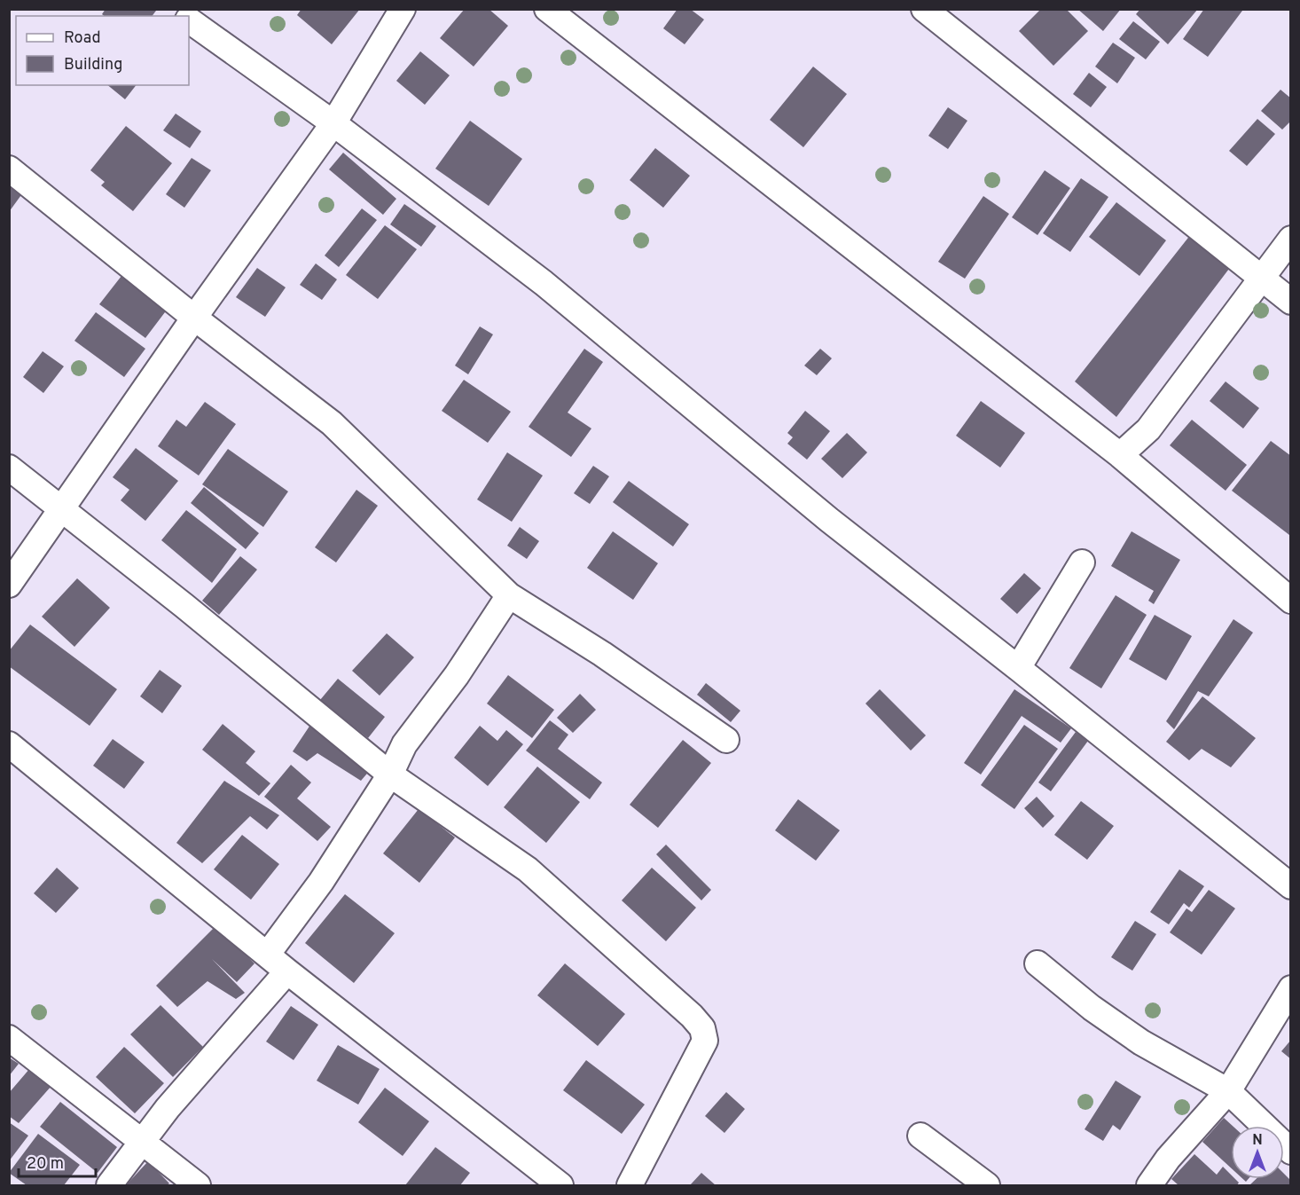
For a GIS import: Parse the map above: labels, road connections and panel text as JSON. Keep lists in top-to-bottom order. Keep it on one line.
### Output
{"legend":["Road","Building"],"scale_bar":"20 m","north":"top"}
